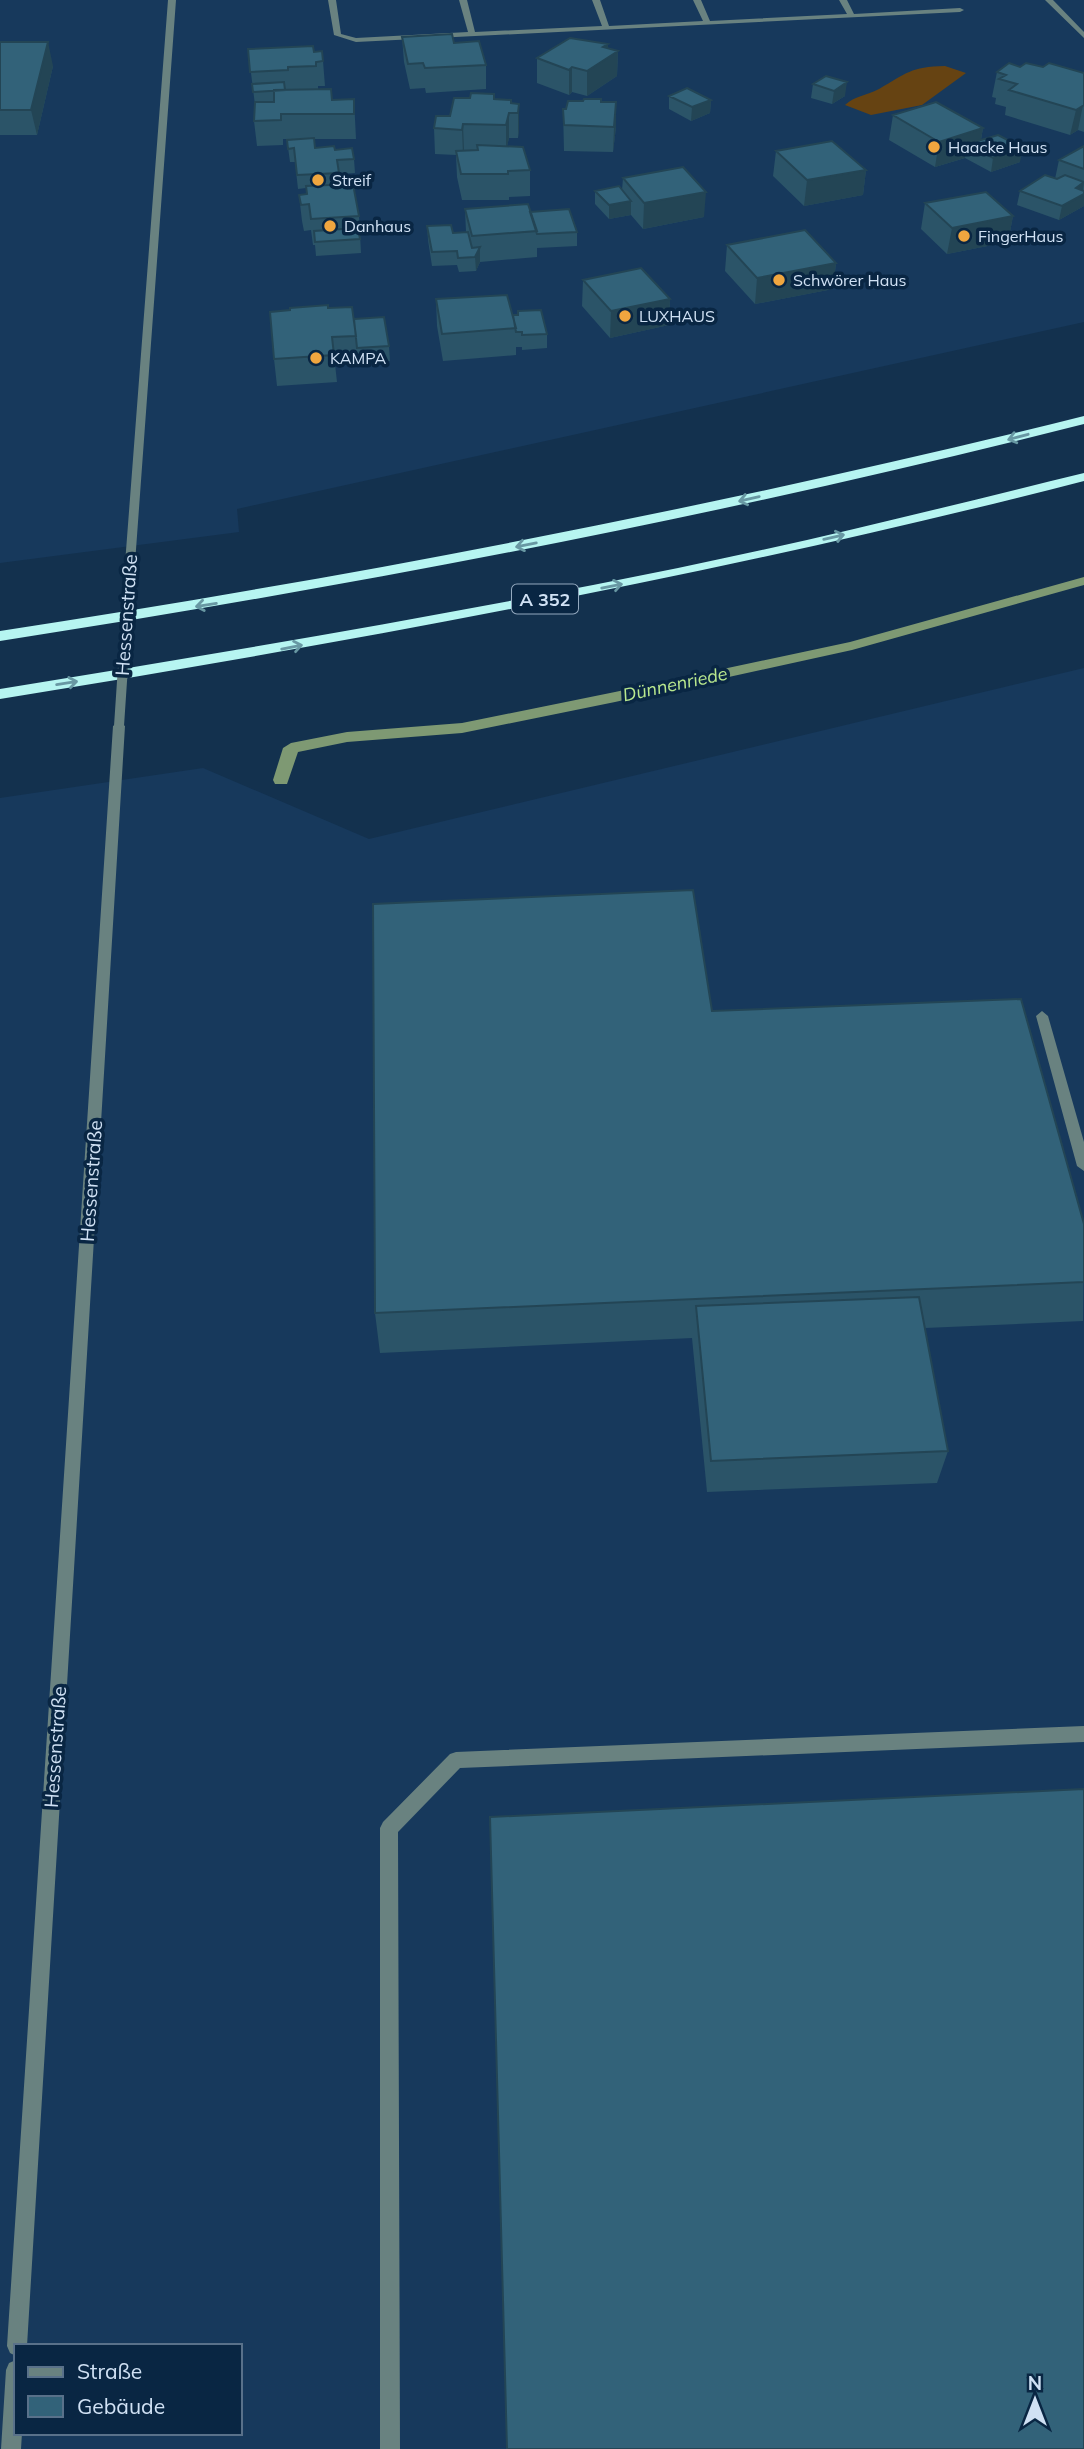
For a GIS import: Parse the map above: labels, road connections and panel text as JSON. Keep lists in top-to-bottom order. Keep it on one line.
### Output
{"streets":{"highway":["A 352"],"street":["Hessenstraße"]},"water":["Dünnenriede"],"places":["Haacke Haus","Streif","Danhaus","FingerHaus","Schwörer Haus","LUXHAUS","KAMPA"],"legend":["Straße","Gebäude"],"north":"top"}
